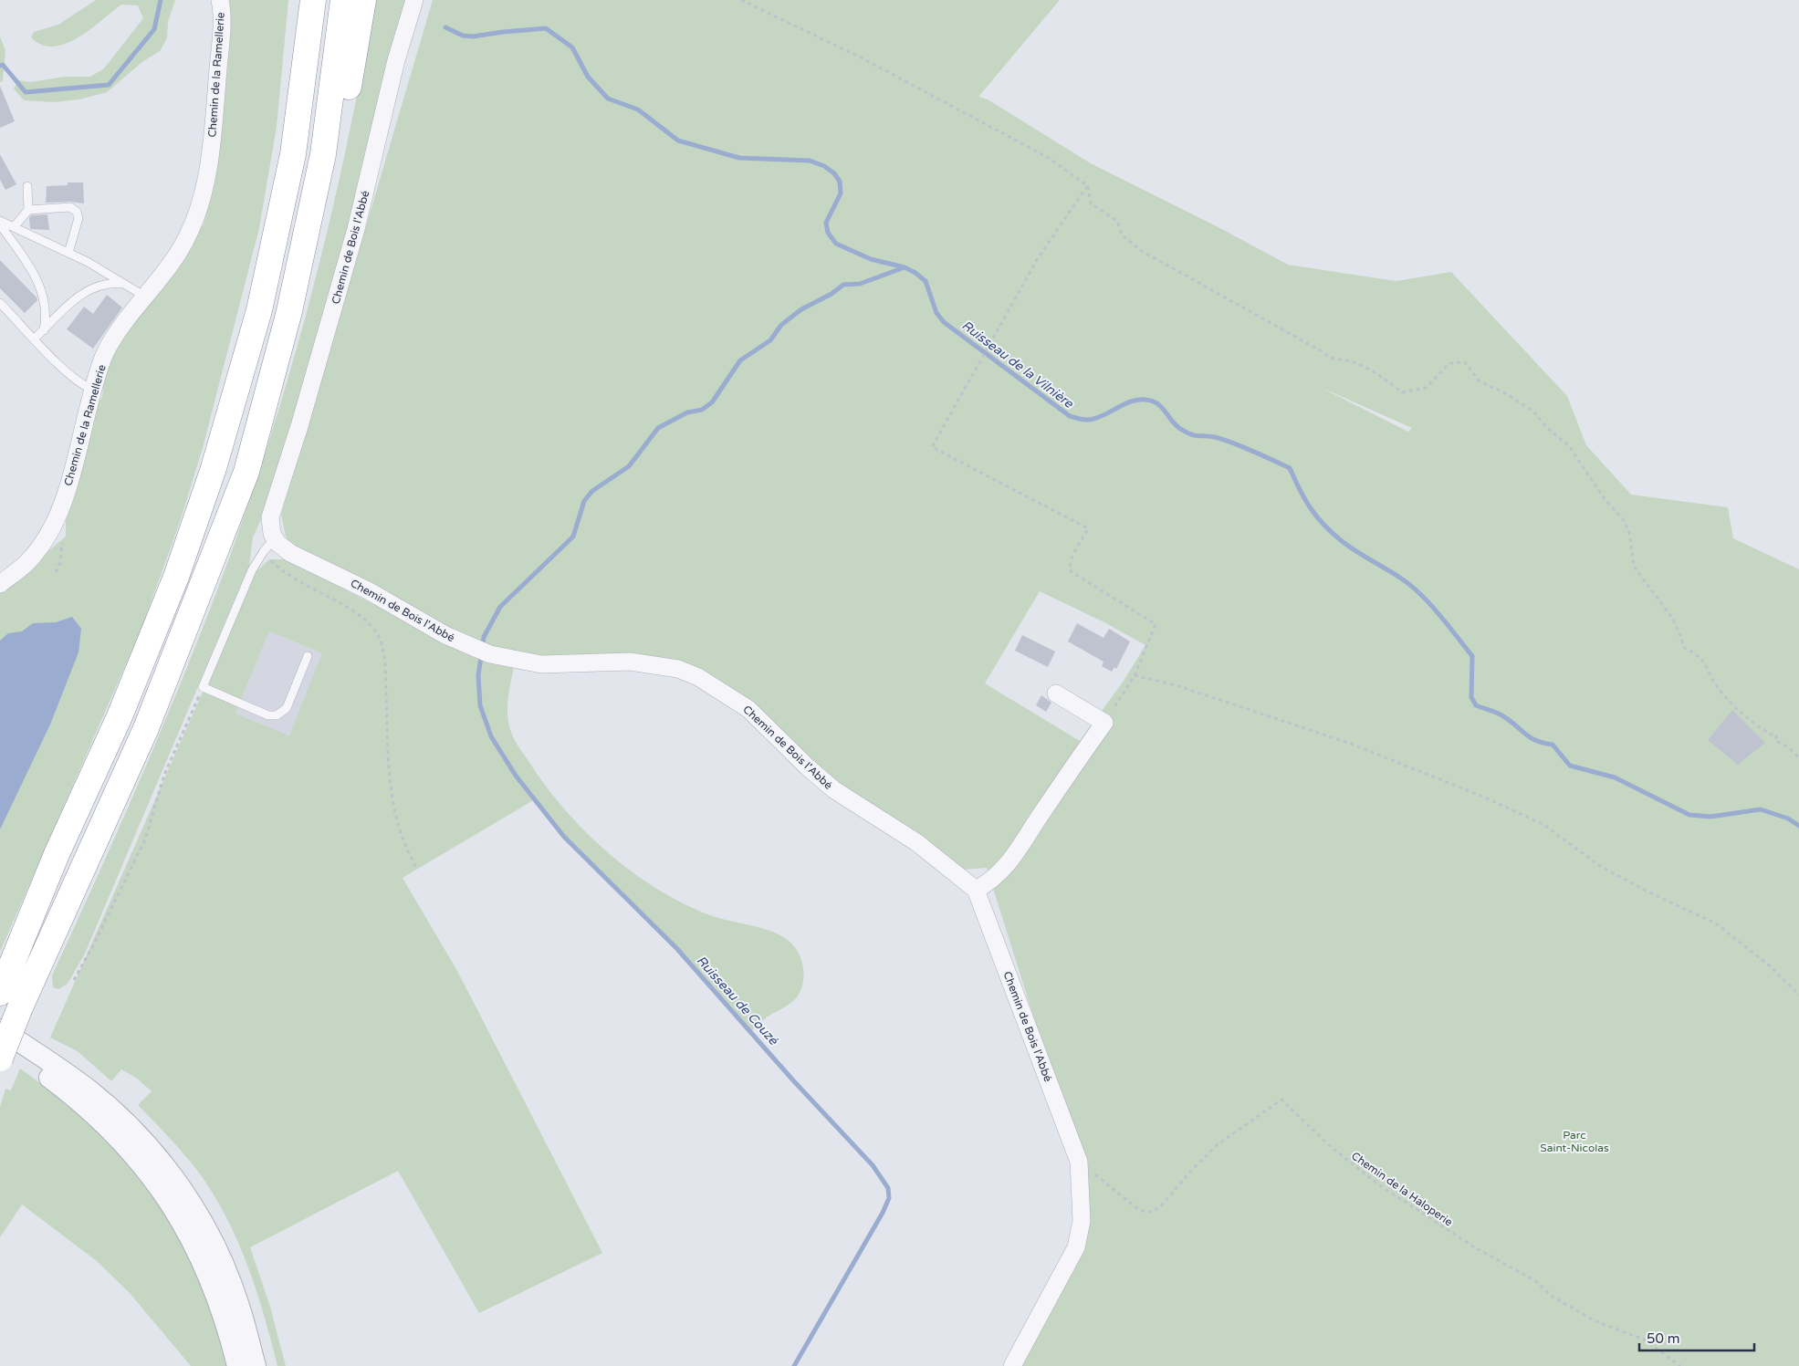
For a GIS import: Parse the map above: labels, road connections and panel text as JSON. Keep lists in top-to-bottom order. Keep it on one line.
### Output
{"streets":{"street":["Chemin de la Ramellerie","Chemin de Bois l'Abbé"],"path":["Chemin de la Haloperie"]},"crossings":[["Chemin de Bois l'Abbé","Chemin de la Haloperie"]],"water":["Ruisseau de la Vilnière","Ruisseau de Couzé"],"parks":["Parc Saint-Nicolas"],"scale_bar":"50 m"}
